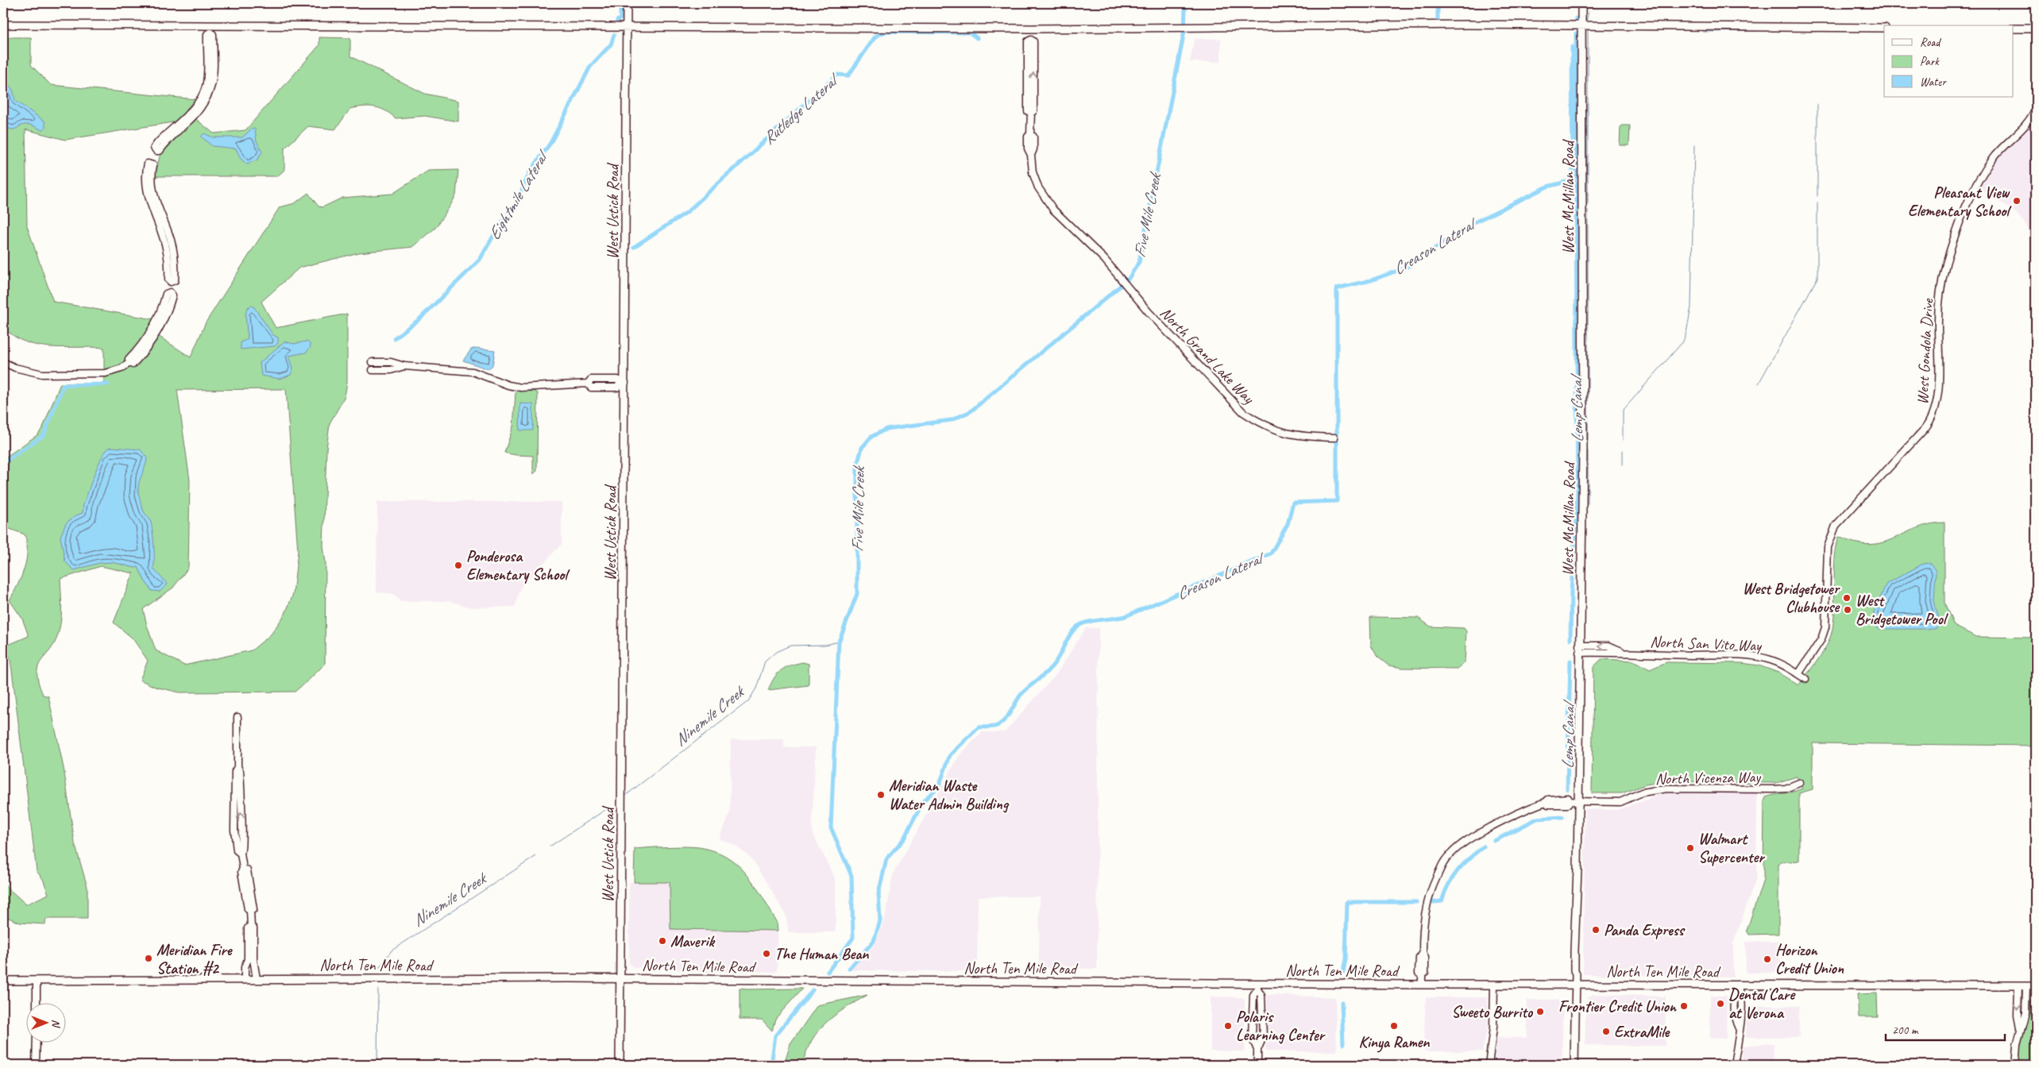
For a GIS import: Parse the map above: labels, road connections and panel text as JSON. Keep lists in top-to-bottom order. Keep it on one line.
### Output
{"streets":{"main road":["West McMillan Road","West Ustick Road","North Ten Mile Road"],"street":["West Gondola Drive","North Grand Lake Way","North San Vito Way","North Vicenza Way"]},"crossings":[["West McMillan Road","North San Vito Way"],["West McMillan Road","North Vicenza Way"],["West McMillan Road","North Ten Mile Road"],["West Ustick Road","North Ten Mile Road"],["West Gondola Drive","North San Vito Way"],["North Vicenza Way","North Ten Mile Road"]],"water":["Rutledge Lateral","Eightmile Lateral","Five Mile Creek","Creason Lateral","Lemp Canal","Ninemile Creek"],"places":["Pleasant View Elementary School","Ponderosa Elementary School","West Bridgetower Clubhouse","West Bridgetower Pool","Meridian Waste Water Admin Building","Walmart Supercenter","Panda Express","Maverik","The Human Bean","Meridian Fire Station #2","Horizon Credit Union","Dental Care at Verona","Frontier Credit Union","Sweeto Burrito","Polaris Learning Center","Kinya Ramen","ExtraMile"],"legend":["Road","Park","Water"],"scale_bar":"200 m","north":"right"}
